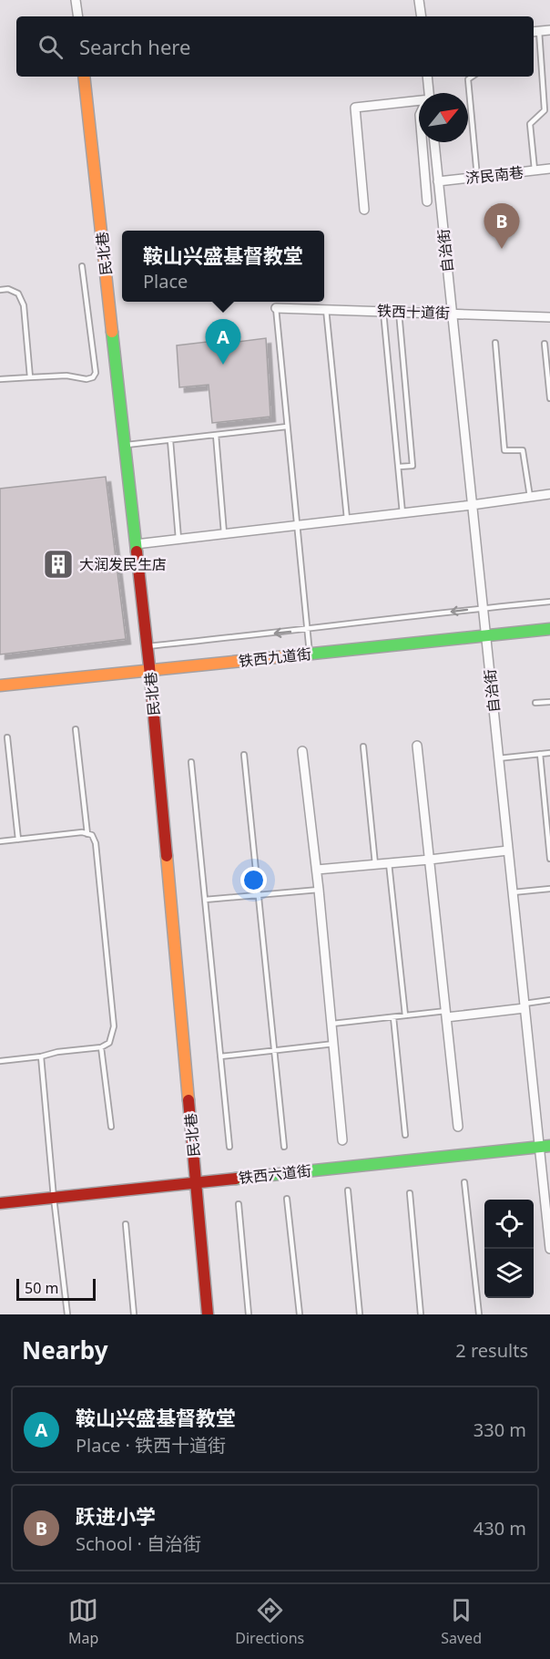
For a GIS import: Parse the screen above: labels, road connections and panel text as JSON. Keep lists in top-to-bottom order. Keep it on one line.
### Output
{"streets":{"street":["济民南巷","自治街","民北巷","铁西十道街","铁西九道街","铁西六道街"]},"crossings":[["济民南巷","自治街"],["自治街","铁西十道街"],["自治街","铁西九道街"],["自治街","铁西六道街"],["民北巷","铁西九道街"],["民北巷","铁西六道街"]],"places":{"building":["大润发民生店"]},"scale_bar":"50 m","north":"top right","page":{"search":"Search here","pins":["B","A"],"popup":["鞍山兴盛基督教堂","Place"],"scale":"50 m","heading":["Nearby","2 results"],"list":[{"mark":"A","name":"鞍山兴盛基督教堂","note":"Place · 铁西十道街","value":"330 m"},{"mark":"B","name":"跃进小学","note":"School · 自治街","value":"430 m"}],"nav":["Map","Directions","Saved"]}}
